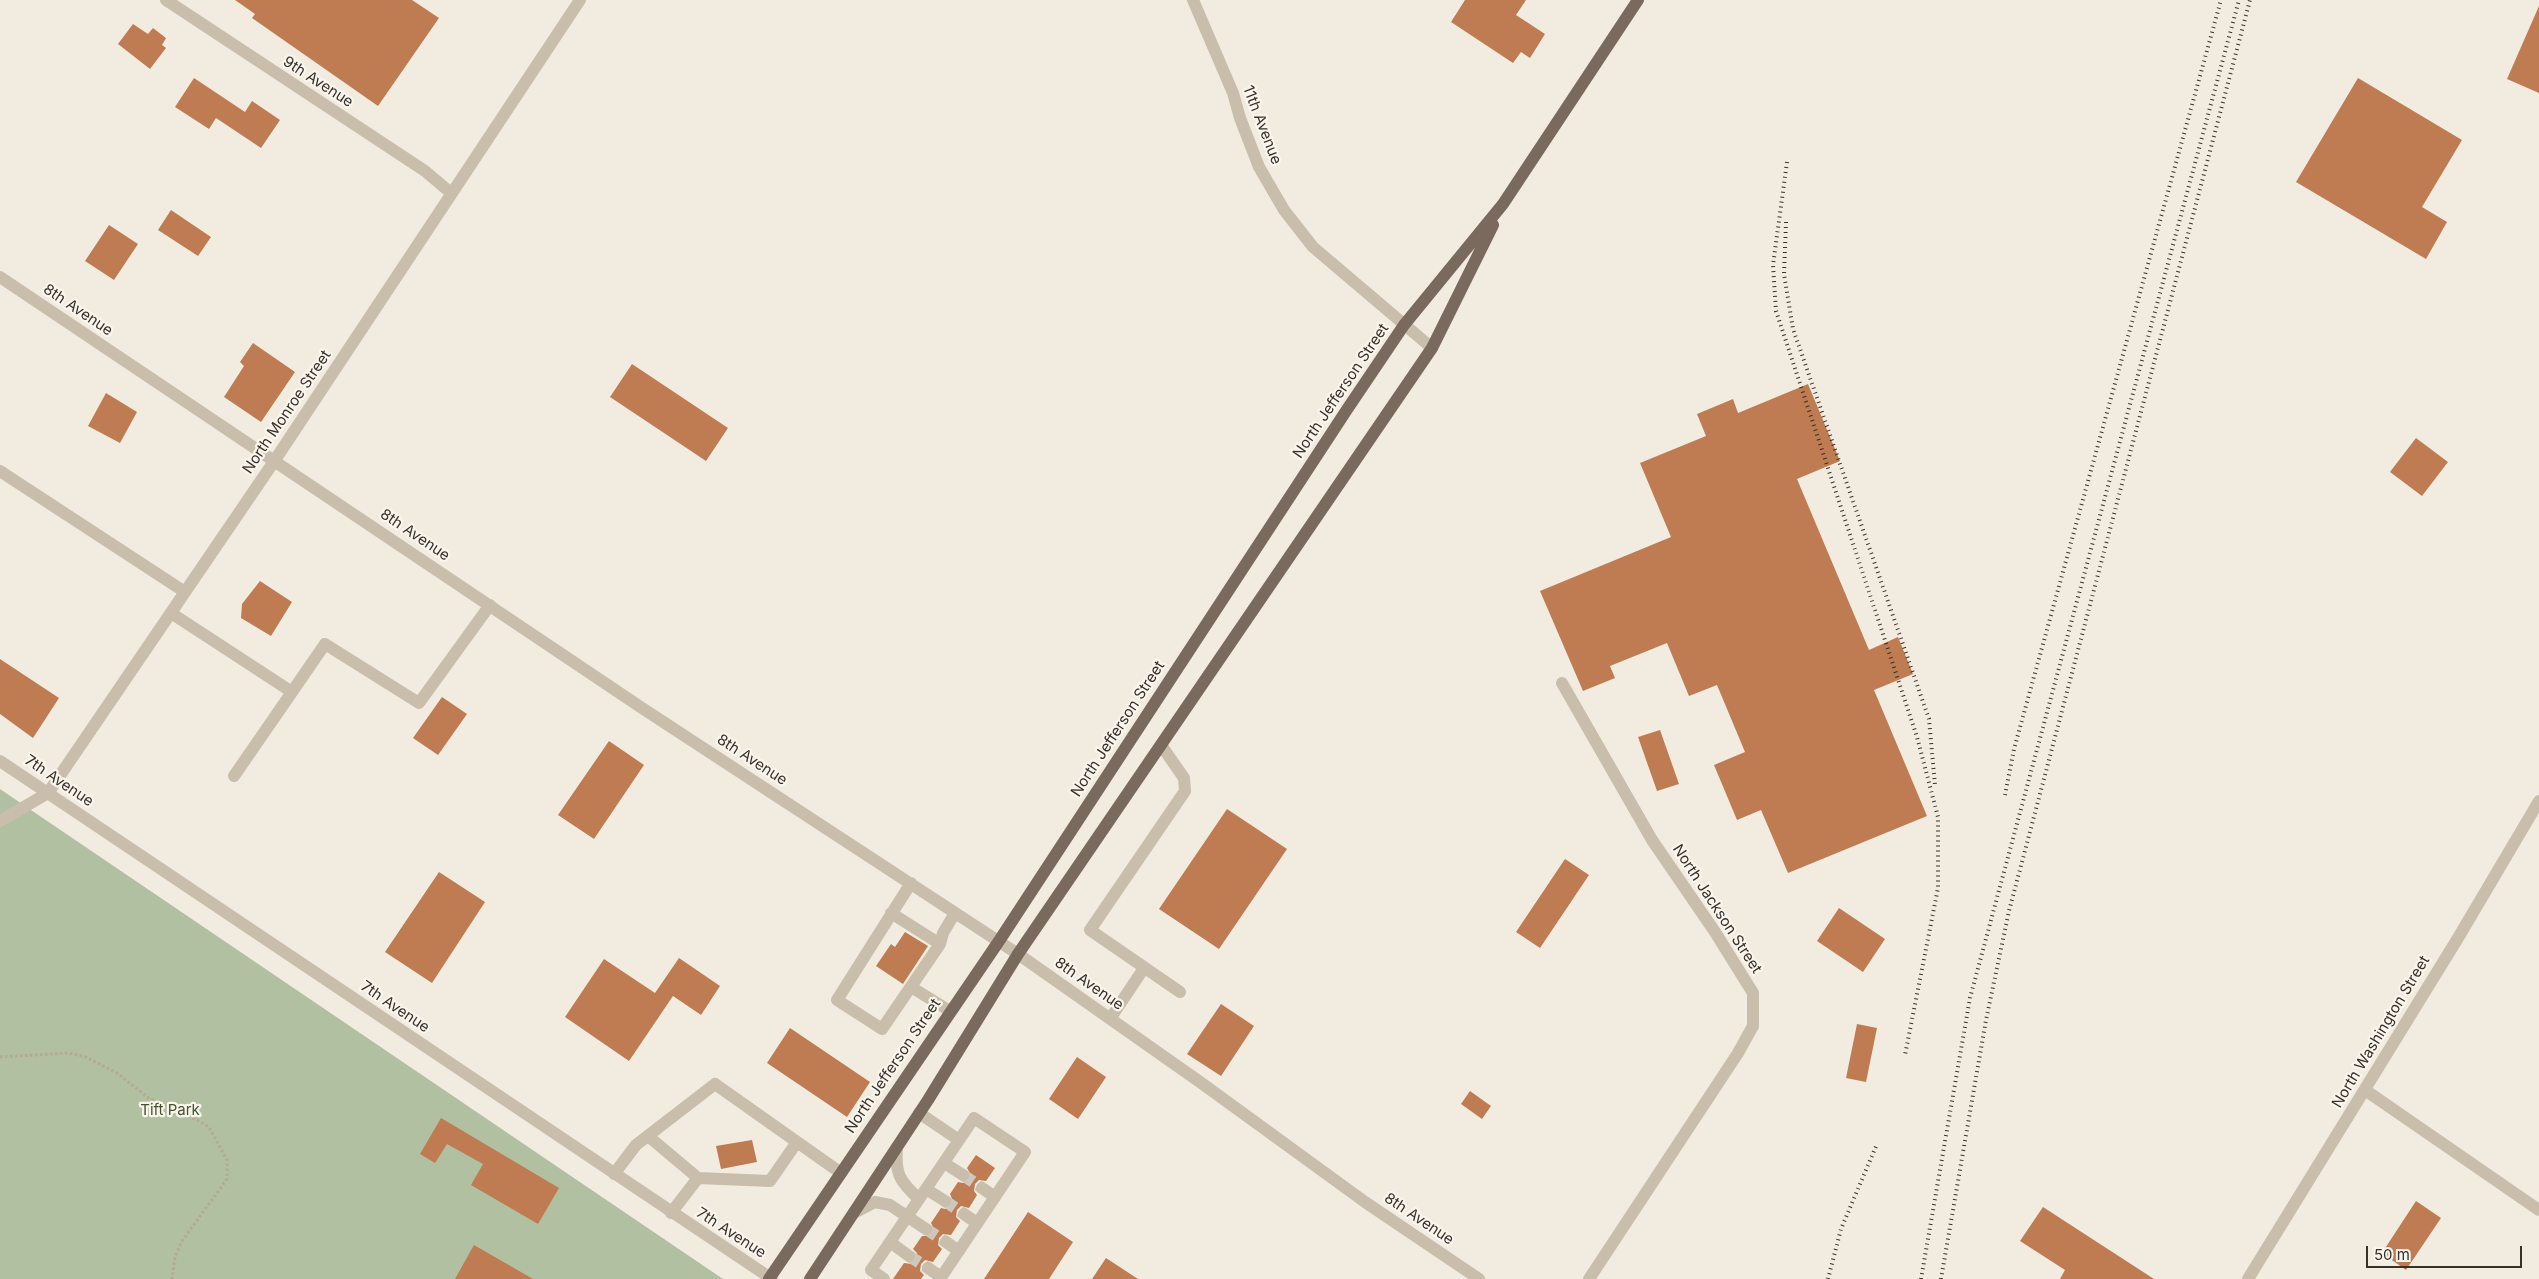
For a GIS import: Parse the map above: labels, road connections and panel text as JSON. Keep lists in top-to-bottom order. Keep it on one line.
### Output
{"streets":{"main road":["North Jefferson Street"],"street":["9th Avenue","11th Avenue","8th Avenue","North Monroe Street","7th Avenue","North Jackson Street","North Washington Street"]},"crossings":[["9th Avenue","North Monroe Street"],["11th Avenue","North Jefferson Street"],["8th Avenue","North Jefferson Street"],["8th Avenue","North Monroe Street"],["North Jefferson Street","7th Avenue"],["North Monroe Street","7th Avenue"]],"parks":["Tift Park"],"scale_bar":"50 m"}
